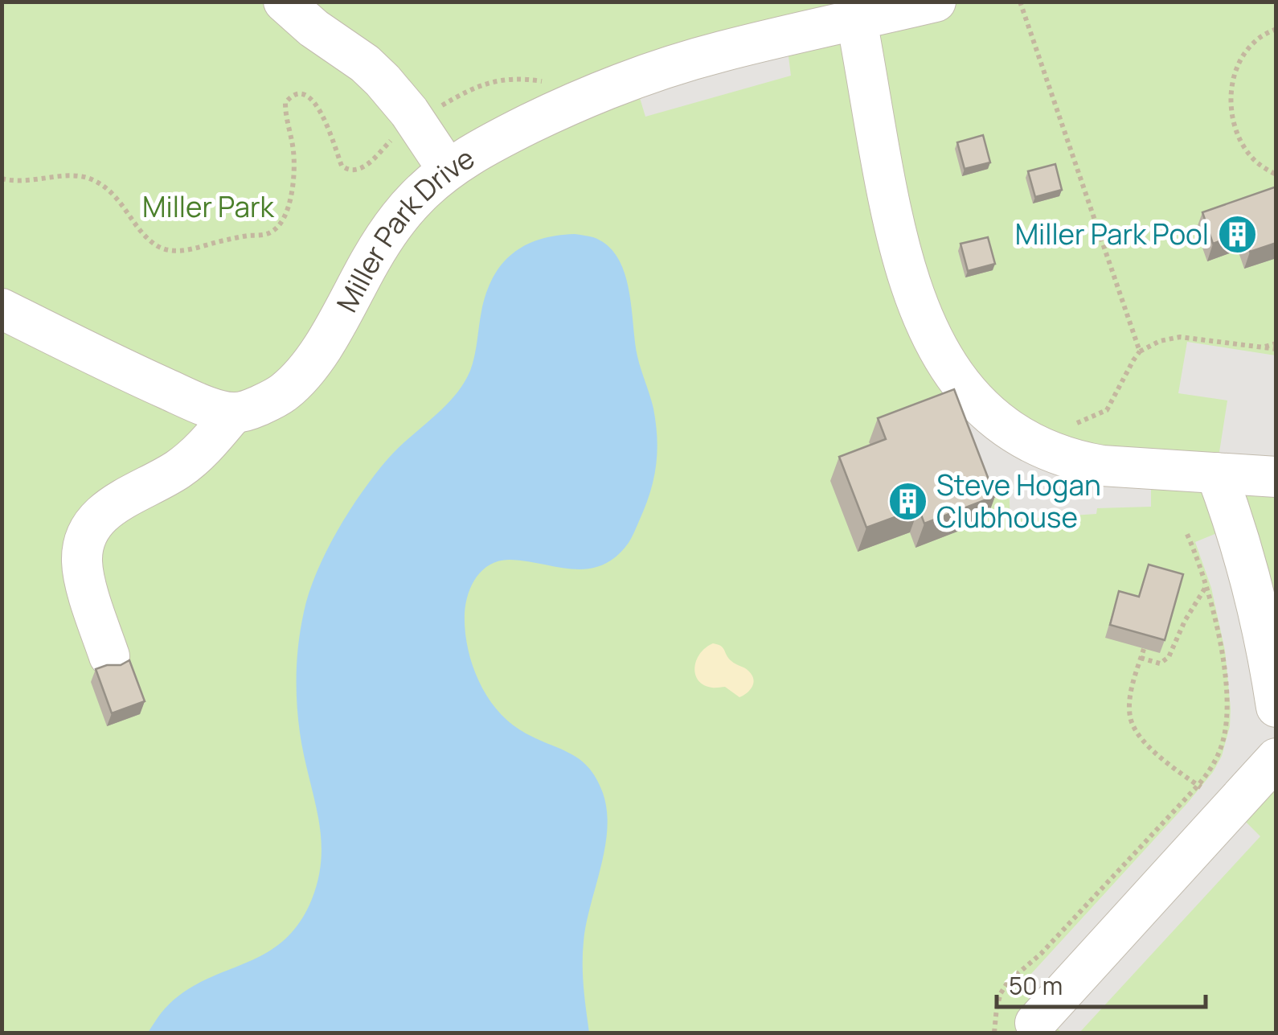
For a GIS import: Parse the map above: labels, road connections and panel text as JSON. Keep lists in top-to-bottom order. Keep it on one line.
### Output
{"streets":{"street":["Miller Park Drive"]},"parks":["Miller Park"],"places":{"building":["Miller Park Pool","Steve Hogan Clubhouse"]},"scale_bar":"50 m"}
